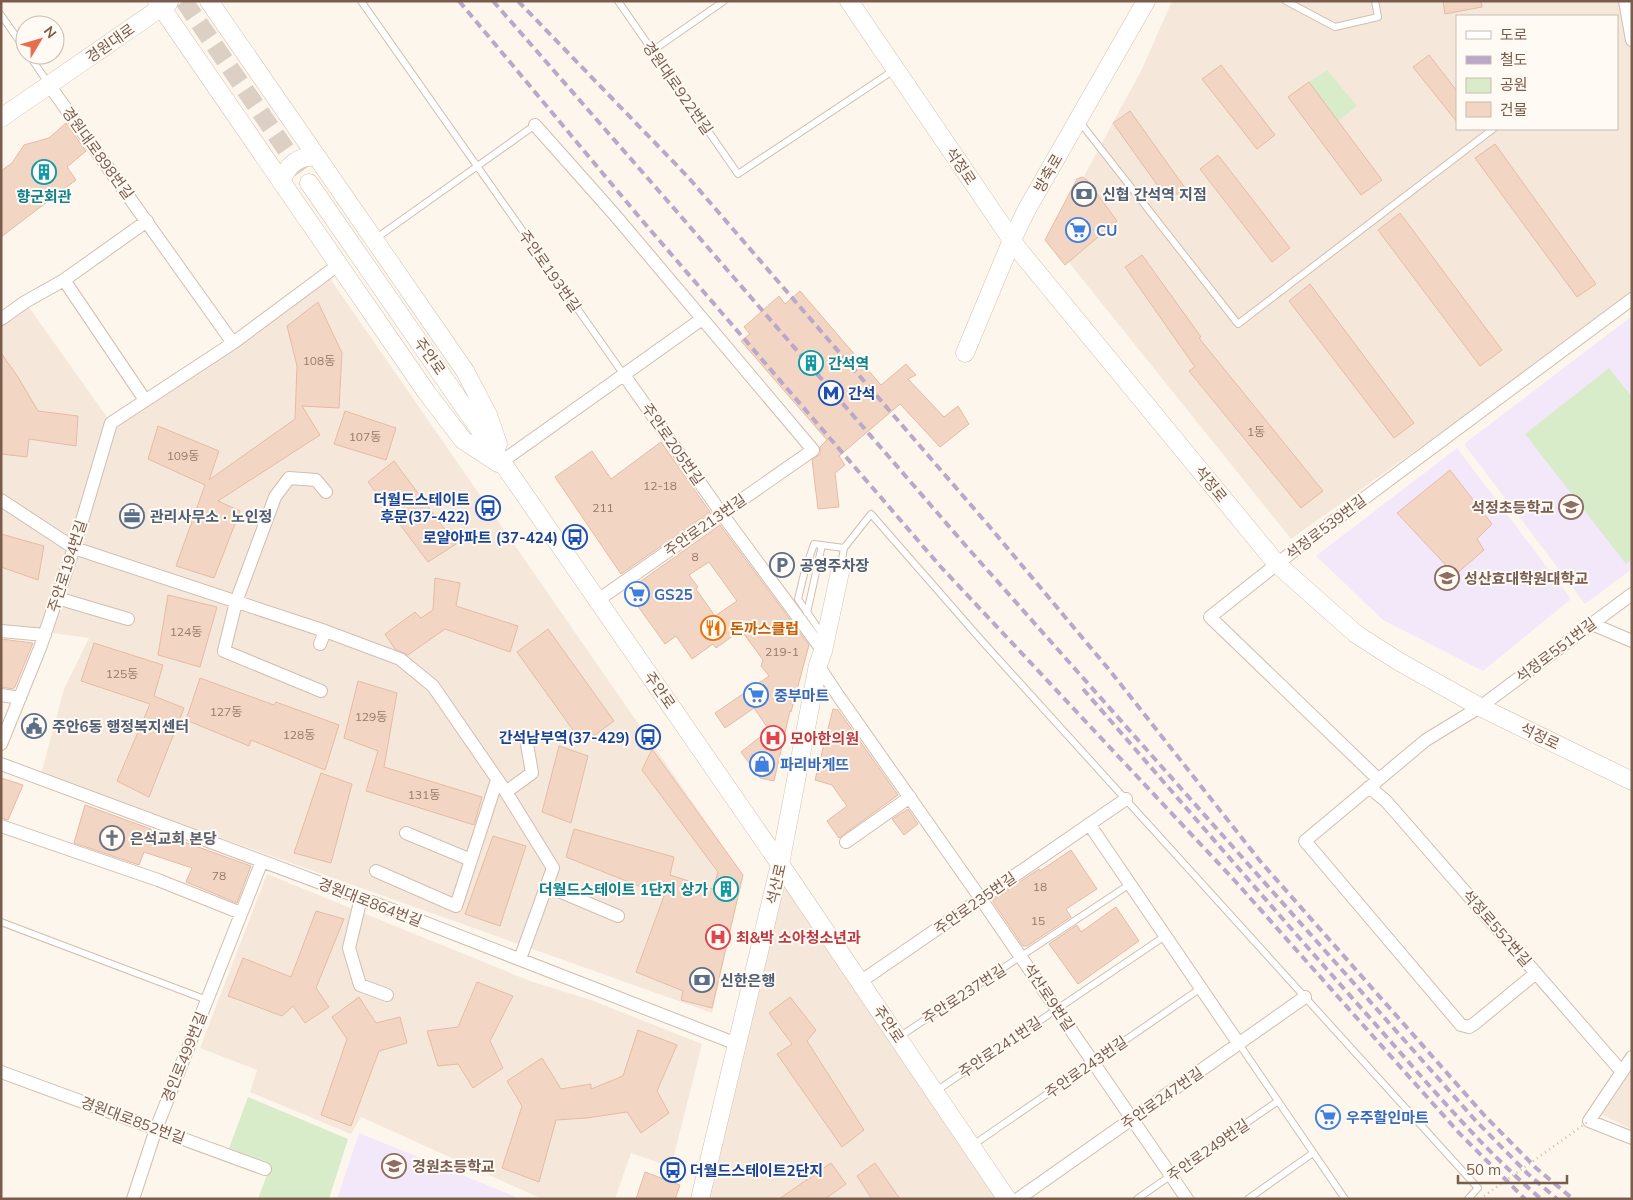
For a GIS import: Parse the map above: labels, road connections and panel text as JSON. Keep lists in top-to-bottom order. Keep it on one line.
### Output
{"streets":{"main road":["경원대로","석정로","방축로","주안로","석산로"],"street":["경원대로898번길","주안로205번길","주안로213번길","석정로539번길","주안로194번길","석정로551번길","경원대로864번길","주안로235번길","석정로552번길","석산로9번길","경인로499번길","주안로247번길","경원대로852번길"],"lane":["경원대로922번길","주안로193번길","주안로237번길","주안로241번길","주안로243번길","주안로249번길"]},"crossings":[["경원대로","경원대로898번길"],["경원대로922번길","석정로"],["경원대로898번길","주안로194번길"],["석정로","방축로"],["석정로","석정로539번길"],["석정로","석정로551번길"],["주안로193번길","주안로205번길"],["주안로","주안로213번길"],["주안로","석산로"],["주안로","주안로235번길"],["주안로","주안로237번길"],["주안로","주안로241번길"],["주안로","주안로243번길"],["주안로205번길","주안로213번길"],["주안로205번길","석산로"],["주안로205번길","석산로9번길"],["석정로539번길","석정로552번길"],["석산로","경원대로864번길"],["석산로","석산로9번길"],["경원대로864번길","경인로499번길"],["주안로235번길","석산로9번길"],["주안로237번길","석산로9번길"],["석산로9번길","주안로241번길"],["석산로9번길","주안로243번길"],["석산로9번길","주안로247번길"],["석산로9번길","주안로249번길"],["경인로499번길","경원대로852번길"]],"places":{"building":["향군회관","간석역","더월드스테이트 1단지 상가"],"bank":["신협 간석역 지점","신한은행"],"supermarket":["CU","GS25","중부마트","우주할인마트"],"metro station":["간석"],"school or university":["석정초등학교","성산효대학원대학교","경원초등학교"],"bus stop":["더월드스테이트 후문(37-422)","로얄아파트 (37-424)","간석남부역(37-429)","더월드스테이트2단지"],"office":["관리사무소 · 노인정"],"parking":["공영주차장"],"restaurant":["돈까스클럽"],"public building":["주안6동 행정복지센터"],"hospital":["모아한의원","최&박 소아청소년과"],"shop":["파리바게뜨"],"church":["은석교회 본당"]},"house_numbers":["108동","1동","107동","109동","12-18","211","8","124동","219-1","125동","127동","129동","128동","131동","78","18","15"],"legend":["도로","철도","공원","건물"],"scale_bar":"50 m","north":"top right"}
